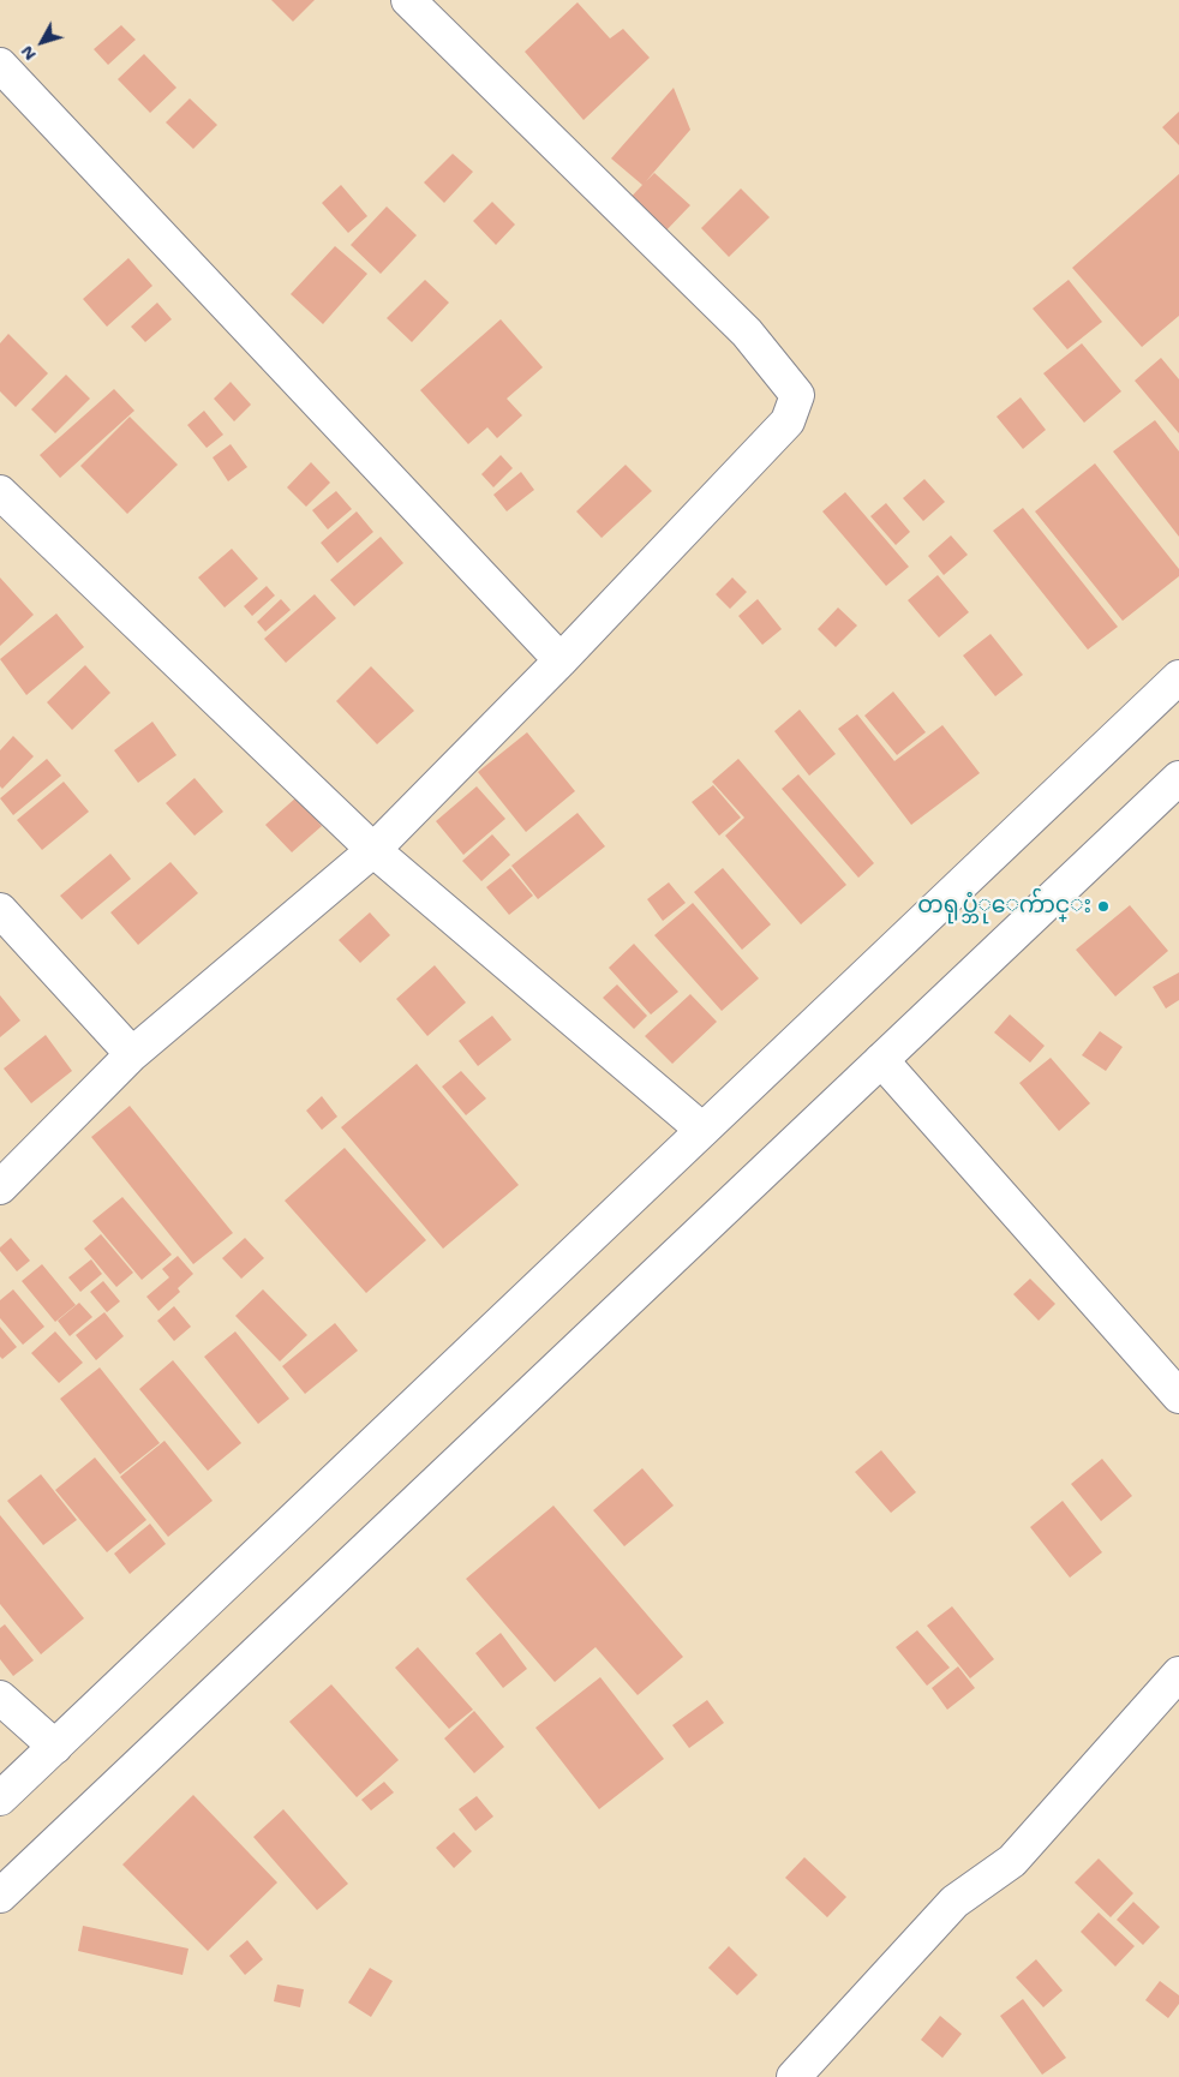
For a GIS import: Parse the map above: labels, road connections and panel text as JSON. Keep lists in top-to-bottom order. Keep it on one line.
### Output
{"places":["တရုပ္ဘံုေက်ာင္း"],"north":"bottom left"}
